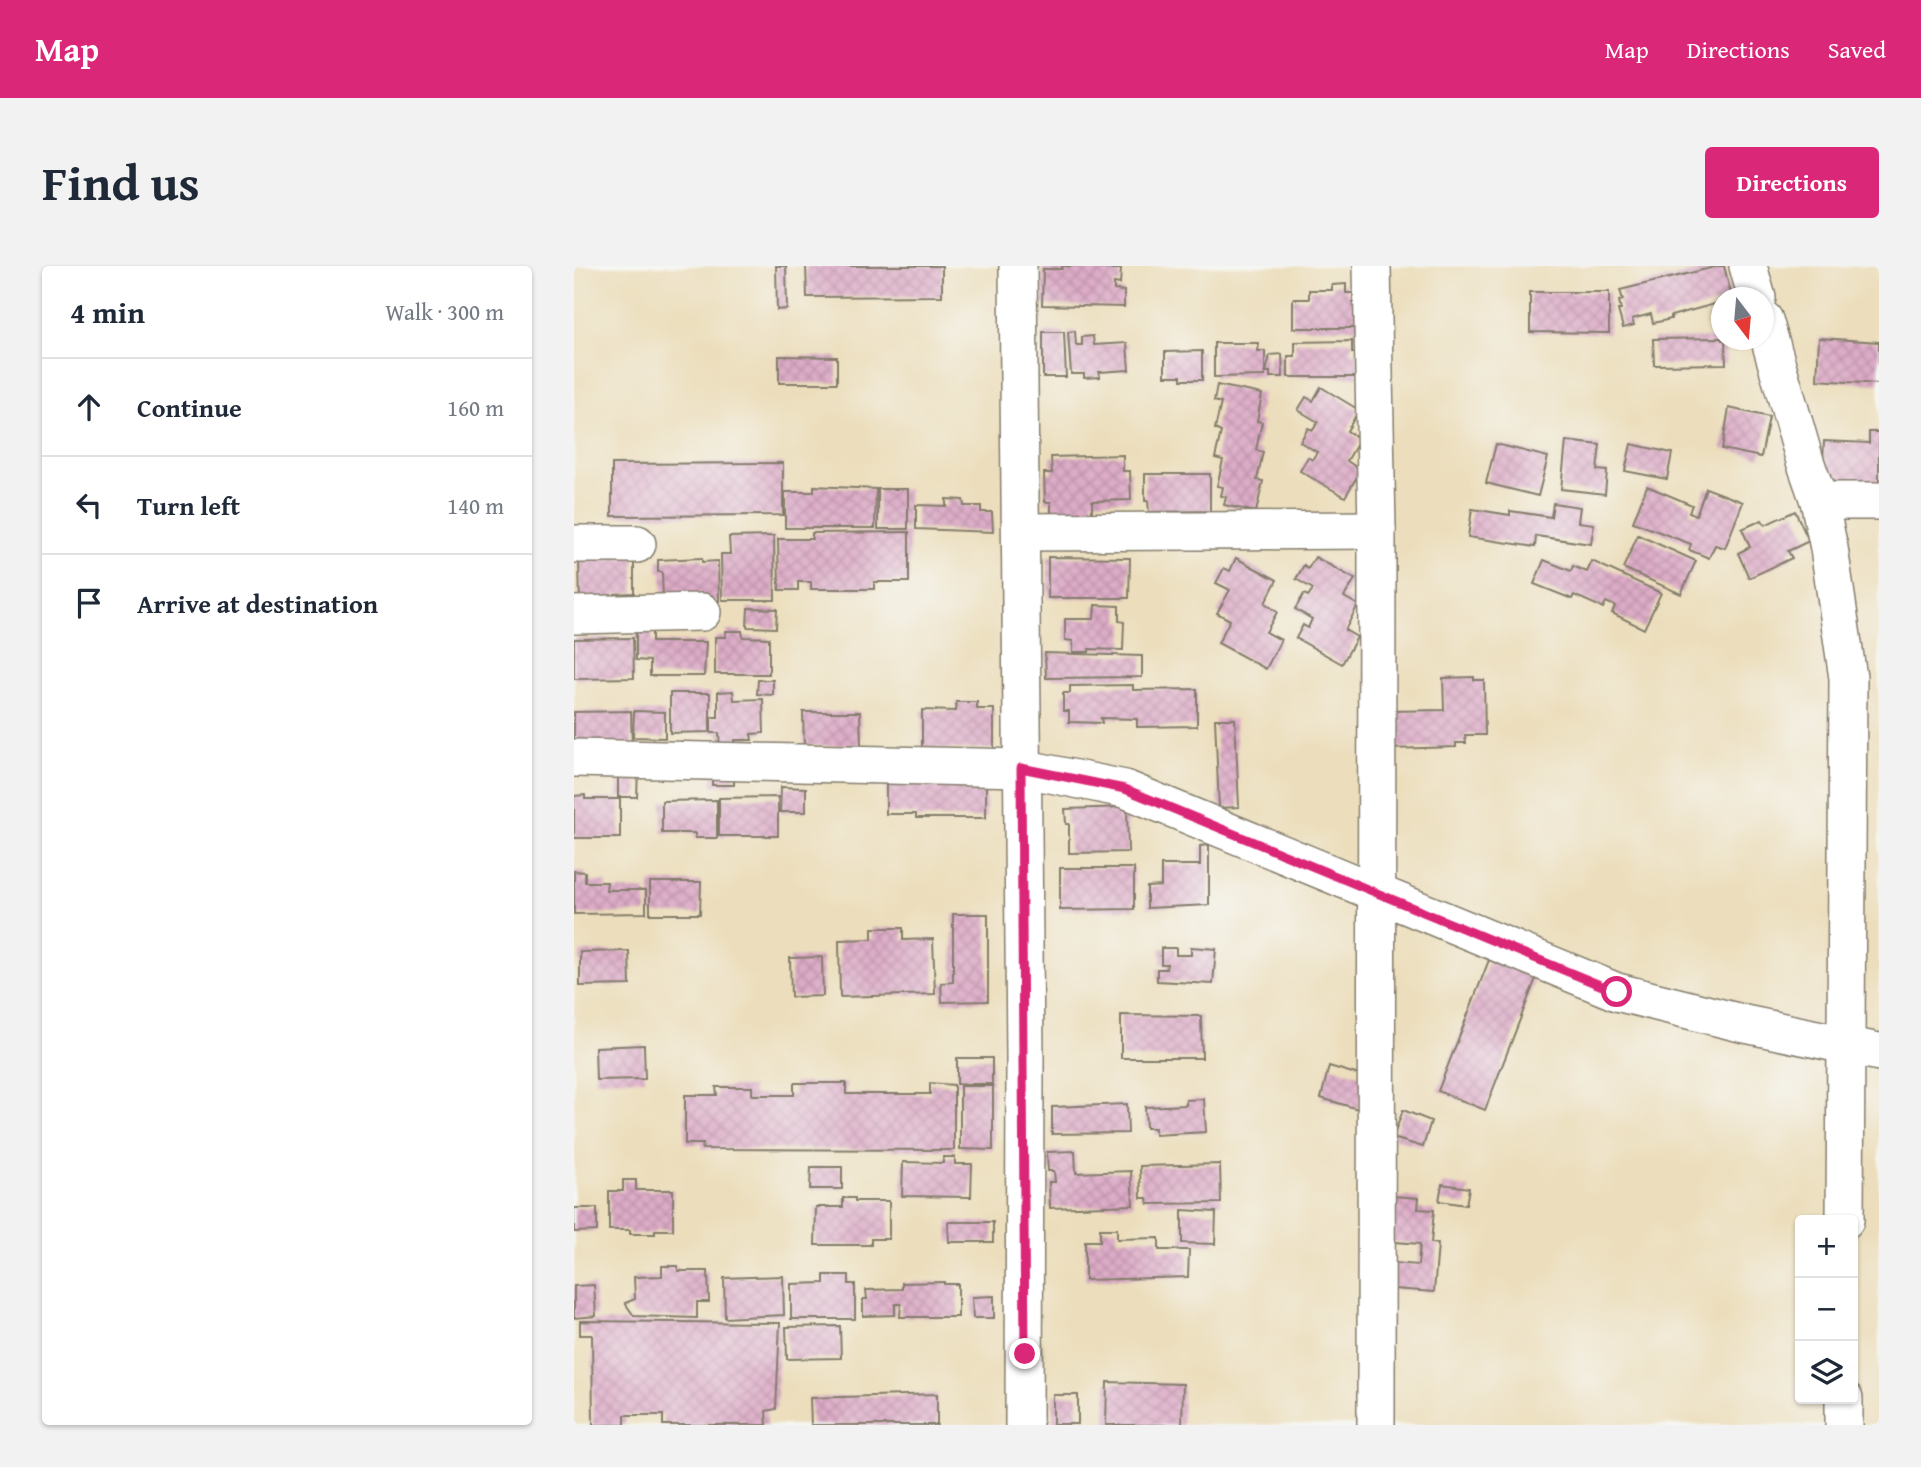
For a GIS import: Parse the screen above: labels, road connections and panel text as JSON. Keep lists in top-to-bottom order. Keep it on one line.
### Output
{"north":"bottom","page":{"header":"Map","nav":["Map","Directions","Saved"],"title":"Find us","buttons":"Directions","heading":["4 min","Walk · 300 m"],"list":[["Continue","160 m"],["Turn left","140 m"],"Arrive at destination"],"map_buttons":["+","−"]}}
